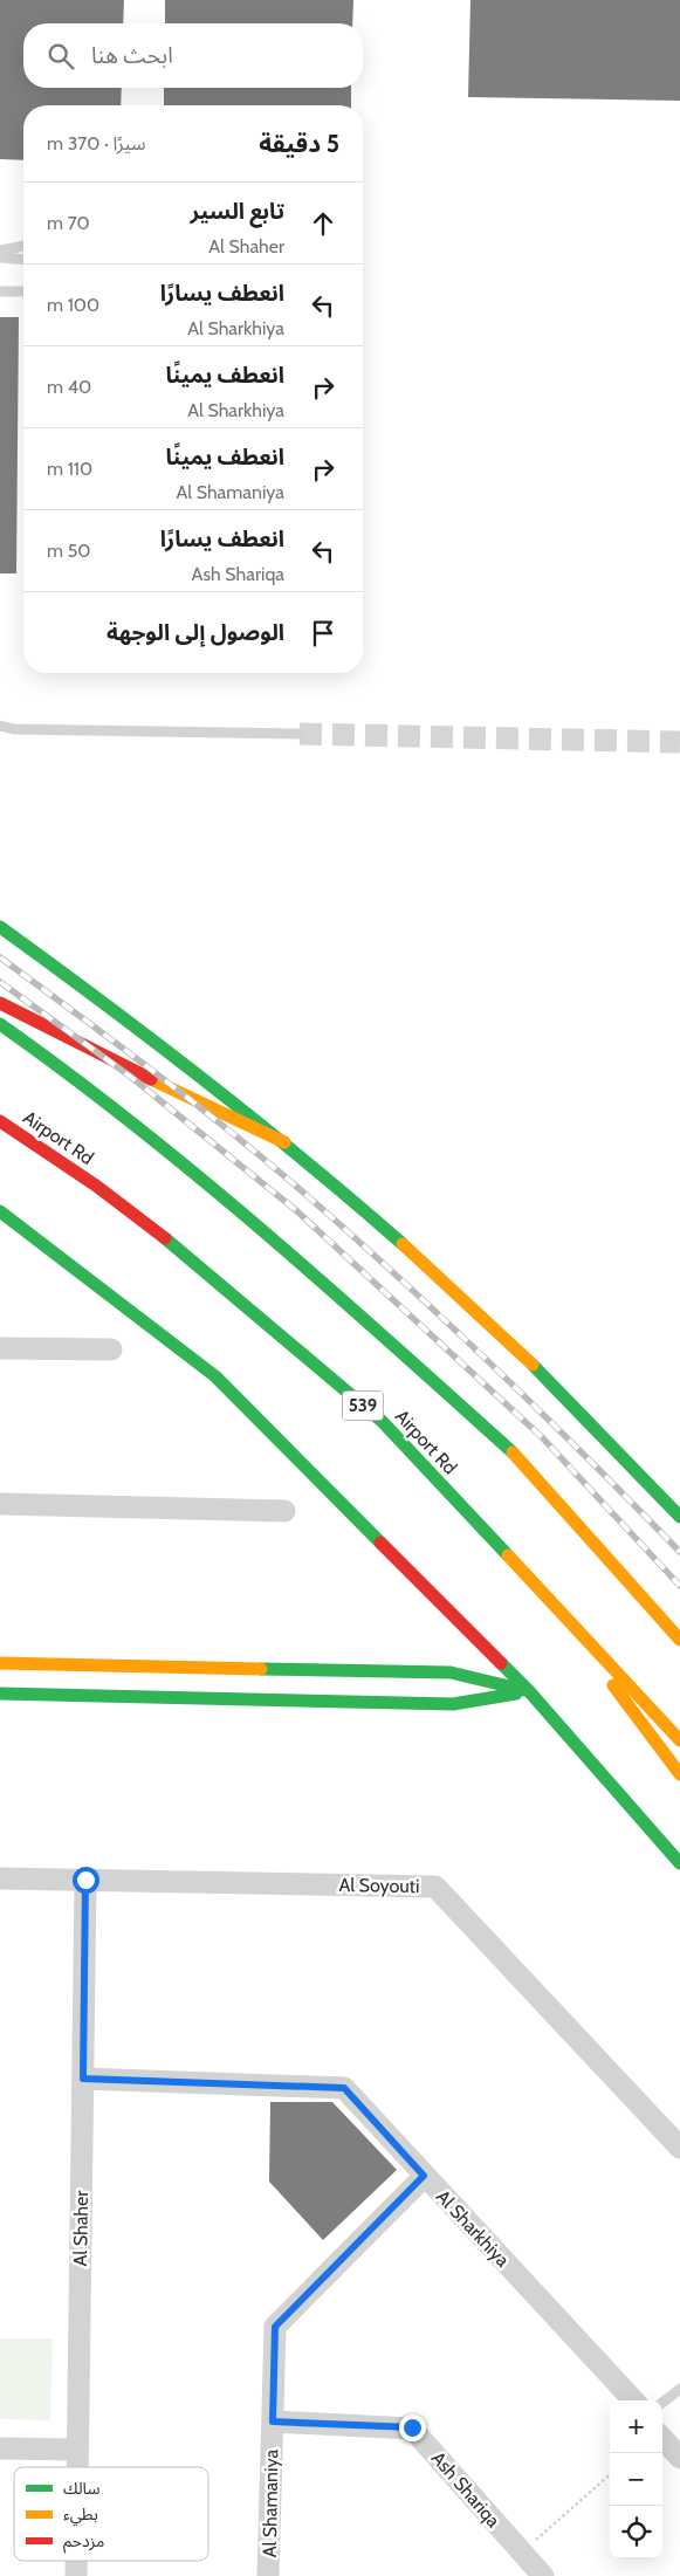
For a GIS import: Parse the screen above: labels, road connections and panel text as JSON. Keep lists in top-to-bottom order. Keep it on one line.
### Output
{"streets":{"main road":["Airport Rd","539"],"street":["Al Soyouti","Al Shaher","Al Sharkhiya","Ash Shariqa","Al Shamaniya"]},"crossings":[["Al Soyouti","Al Shaher"],["Al Shaher","Al Sharkhiya"],["Al Sharkhiya","Al Shamaniya"],["Ash Shariqa","Al Shamaniya"]],"legend":["سالك","بطيء","مزدحم"],"page":{"search":"ابحث هنا","heading":["5 دقيقة","سيرًا · 370 m"],"list":[["تابع السير","Al Shaher","70 m"],["انعطف يسارًا","Al Sharkhiya","100 m"],["انعطف يمينًا","Al Sharkhiya","40 m"],["انعطف يمينًا","Al Shamaniya","110 m"],["انعطف يسارًا","Ash Shariqa","50 m"],"الوصول إلى الوجهة"],"map_buttons":["+","−"]}}
